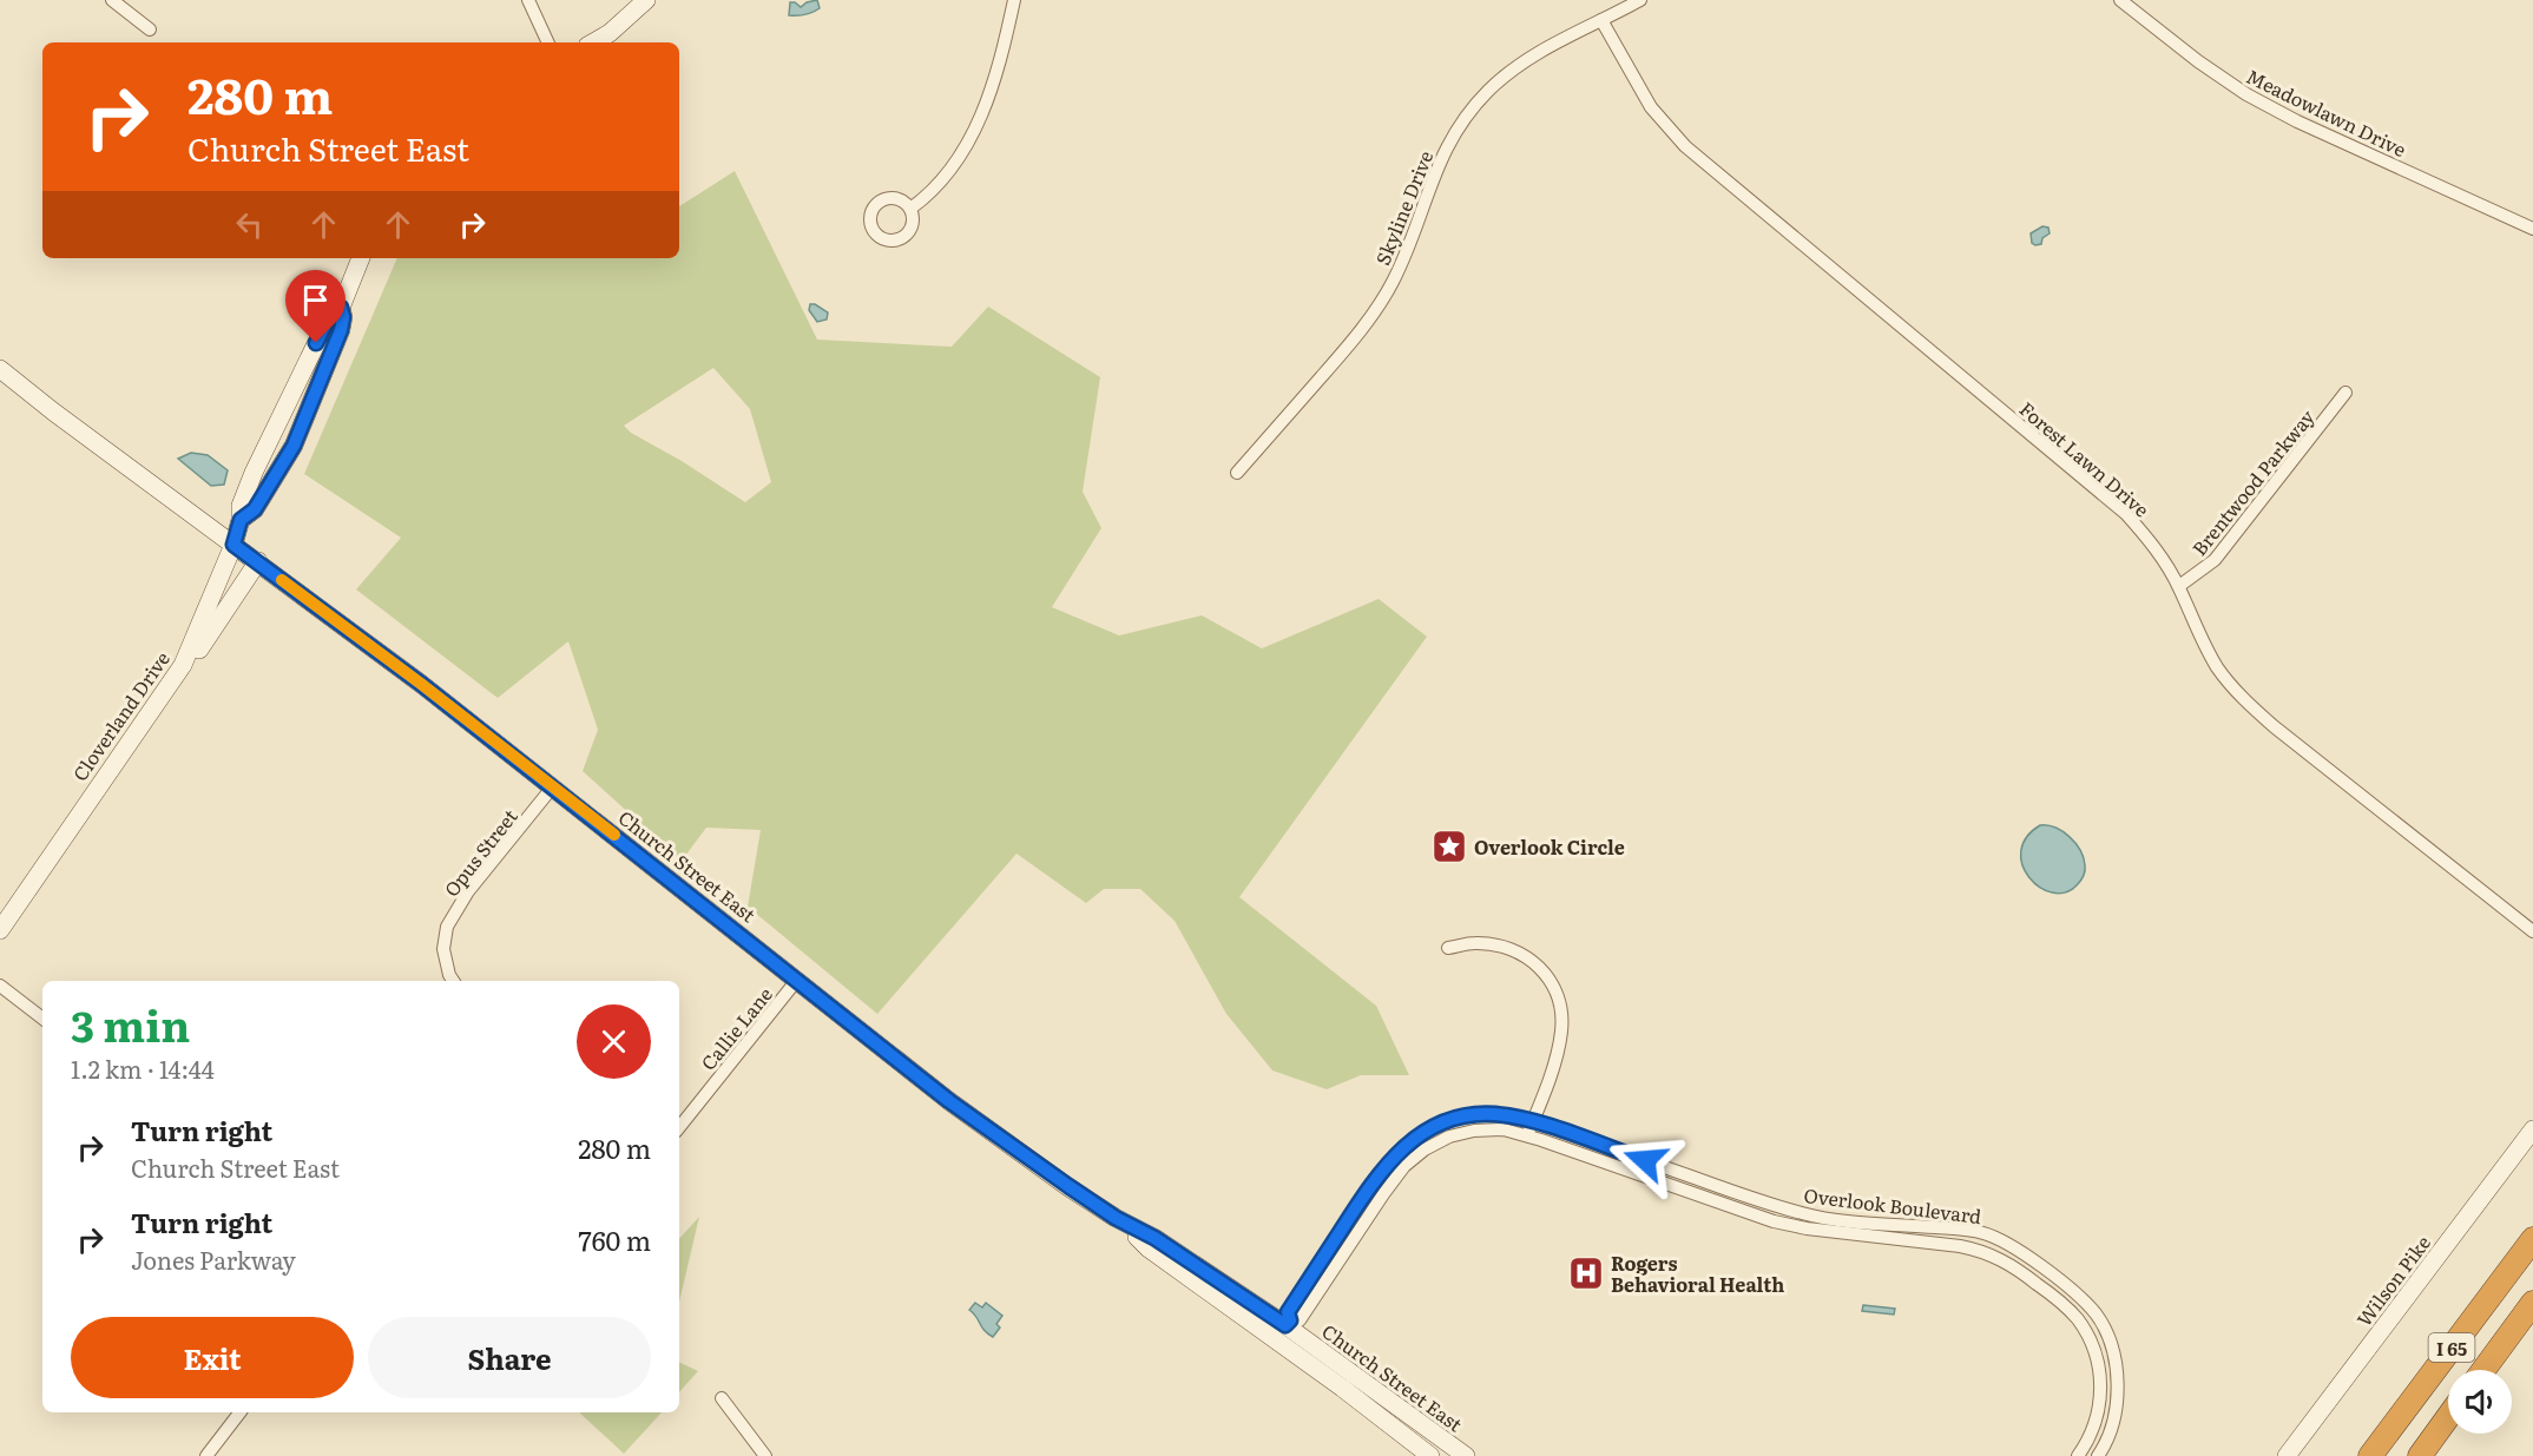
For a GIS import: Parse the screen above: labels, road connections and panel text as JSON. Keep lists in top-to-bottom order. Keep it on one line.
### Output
{"streets":{"highway":["I 65"],"main road":["Cloverland Drive","Church Street East","Wilson Pike"],"street":["Meadowlawn Drive","Skyline Drive","Forest Lawn Drive","Brentwood Parkway","Opus Street","Callie Lane","Overlook Boulevard"]},"crossings":[["Skyline Drive","Forest Lawn Drive"],["Forest Lawn Drive","Brentwood Parkway"],["Cloverland Drive","Church Street East"],["Opus Street","Church Street East"],["Church Street East","Callie Lane"],["Church Street East","Overlook Boulevard"]],"places":{"place":["Overlook Circle"],"hospital":["Rogers Behavioral Health"]},"page":{"turn":["280 m","Church Street East"],"heading":["3 min","1.2 km · 14:44"],"list":[{"name":"Turn right","note":"Church Street East","value":"280 m"},{"name":"Turn right","note":"Jones Parkway","value":"760 m"}],"buttons":["Exit","Share"]}}
